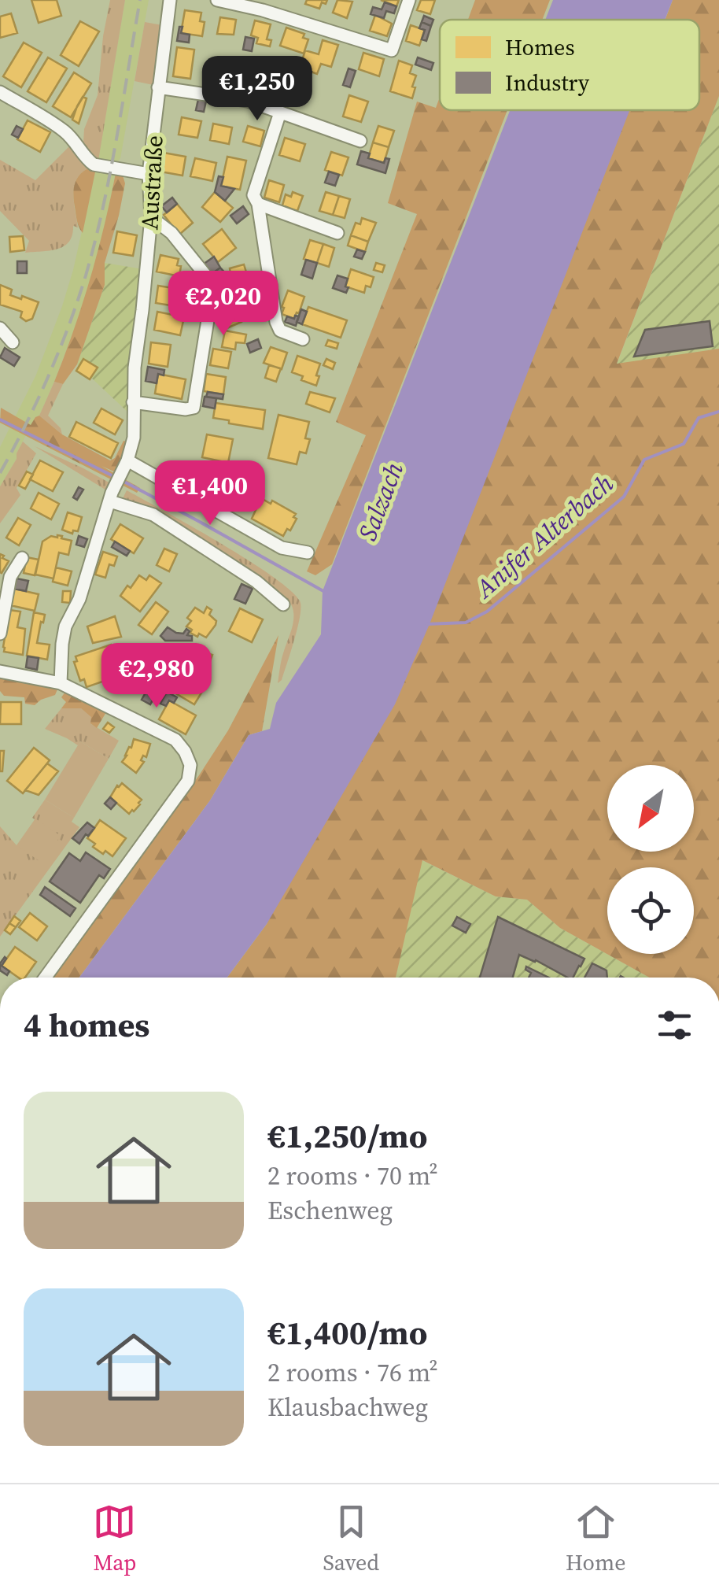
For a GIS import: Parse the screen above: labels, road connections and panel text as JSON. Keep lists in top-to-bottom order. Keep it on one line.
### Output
{"streets":{"street":["Austraße"]},"water":["Salzach","Anifer Alterbach"],"legend":["Homes","Industry"],"north":"bottom left","page":{"price":["€1,250","€2,020","€1,400","€2,980"],"heading":"4 homes","list":[{"name":"€1,250/mo","note":"2 rooms · 70 m² · Eschenweg"},{"name":"€1,400/mo","note":"2 rooms · 76 m² · Klausbachweg"}],"tabs":["Map","Saved","Home"]}}
